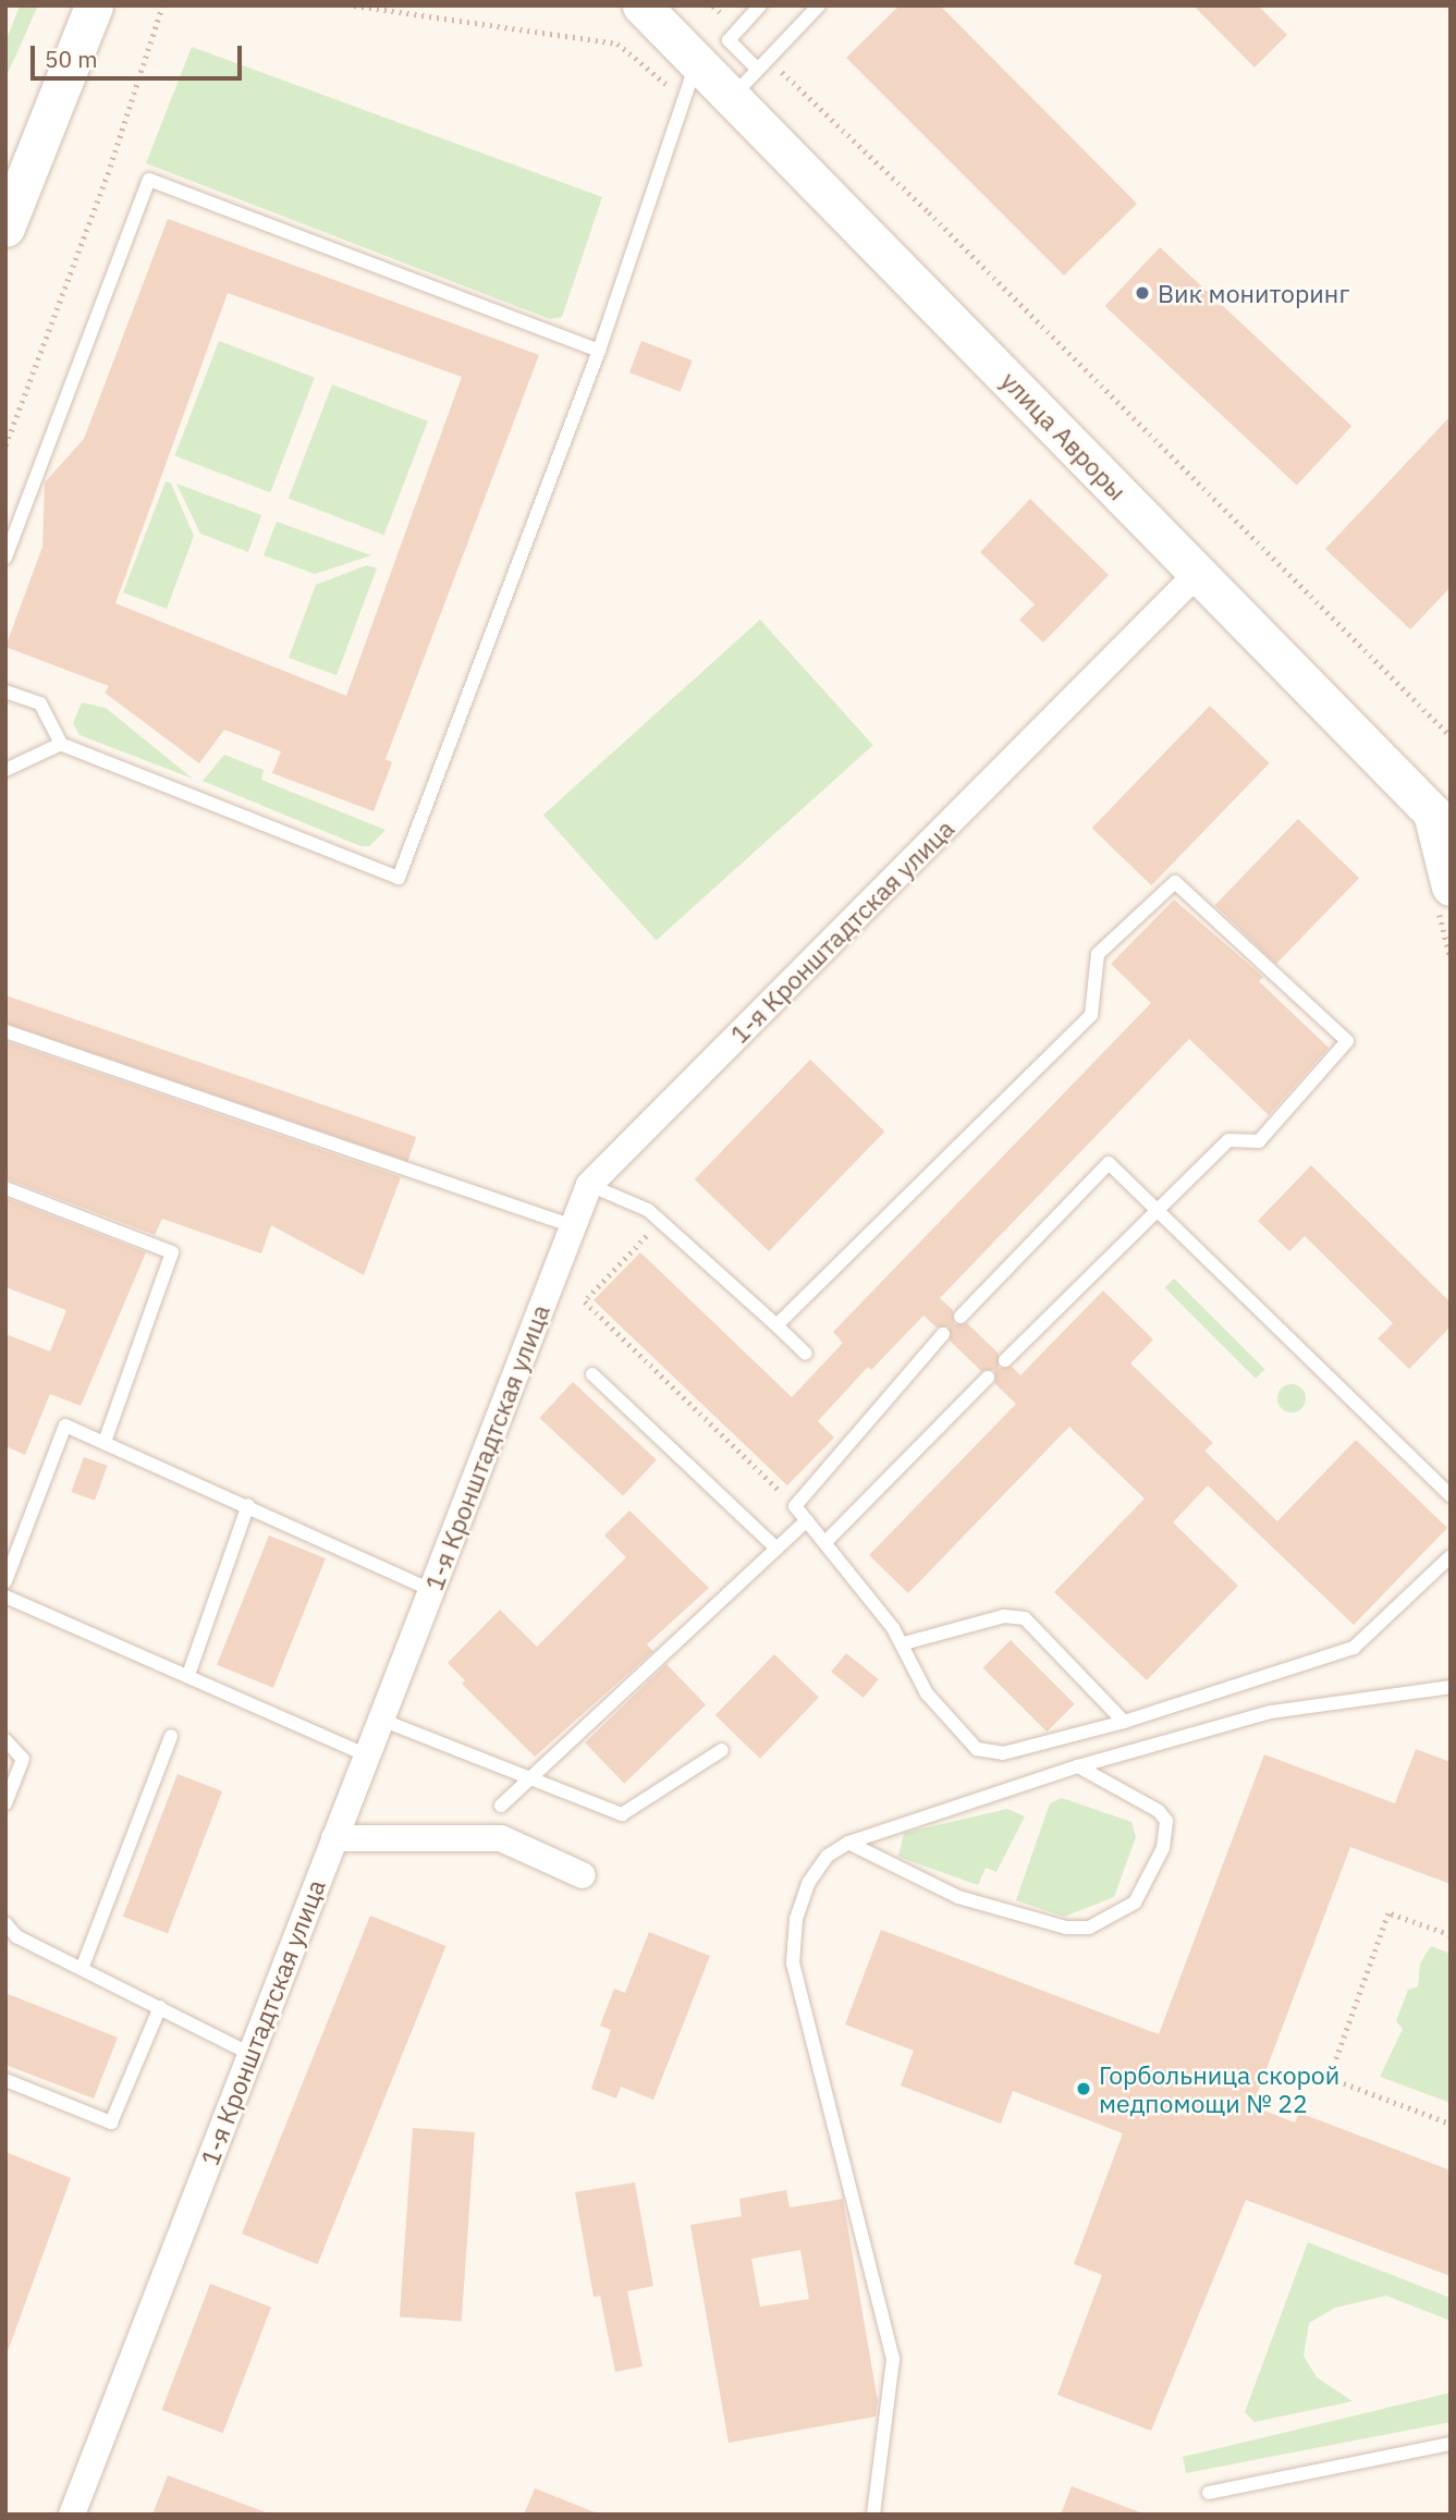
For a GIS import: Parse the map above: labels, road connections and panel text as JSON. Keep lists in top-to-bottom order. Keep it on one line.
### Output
{"streets":{"street":["улица Авроры","1-я Кронштадтская улица"]},"crossings":[["улица Авроры","1-я Кронштадтская улица"]],"places":["Вик мониторинг","Горбольница скорой медпомощи № 22"],"scale_bar":"50 m"}
